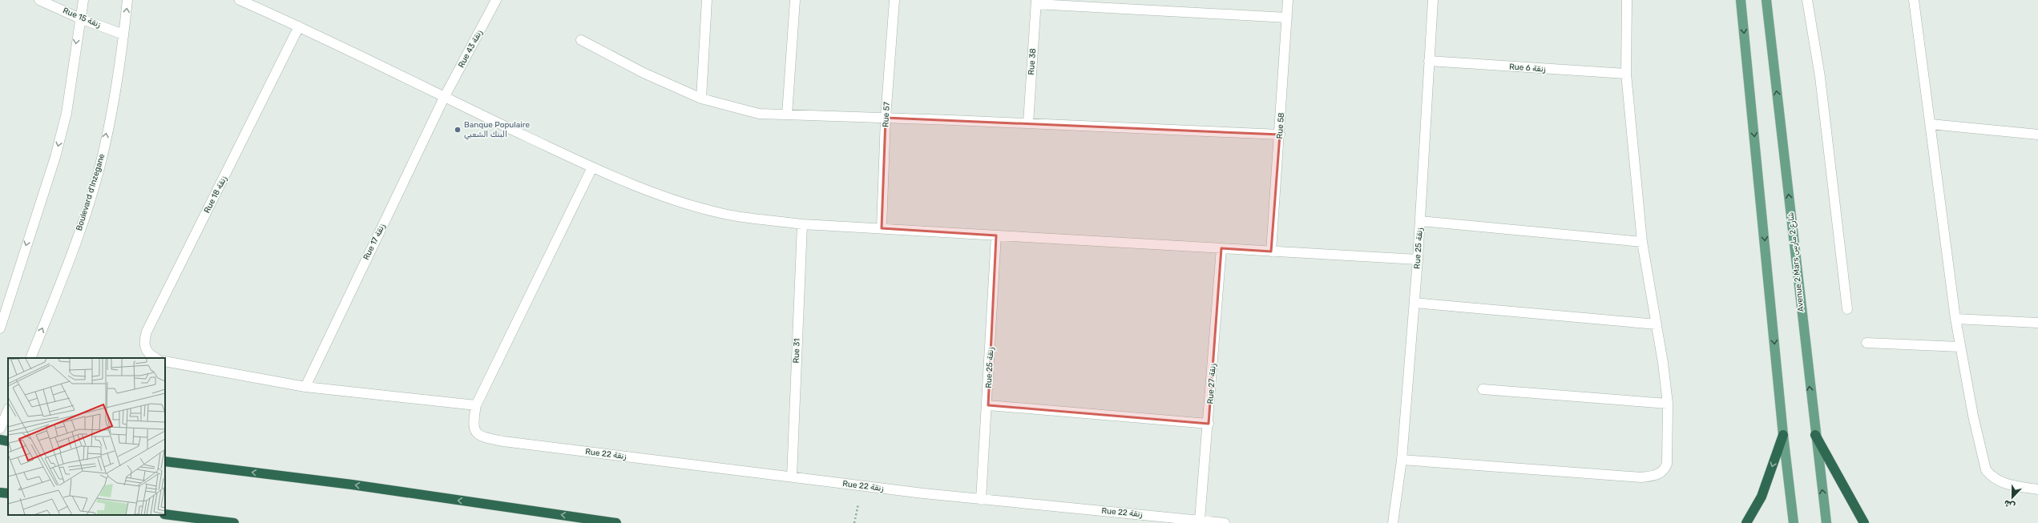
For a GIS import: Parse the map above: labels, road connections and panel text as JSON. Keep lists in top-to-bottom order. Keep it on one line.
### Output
{"streets":{"main road":["Avenue 2 Mars شارع 2 مارس"],"street":["Rue 15 زنقة","Rue 43 زنقة","Rue 38","Rue 6 زنقة","Rue 57","Rue 58","Boulevard d'Inzegane","Rue 18 زنقة","Rue 17 زنقة","Rue 25 زنقة","Rue 31","Rue 27 زنقة","Rue 22 زنقة"]},"crossings":[["Rue 15 زنقة","Boulevard d'Inzegane"],["Rue 43 زنقة","Rue 17 زنقة"],["Rue 6 زنقة","Rue 25 زنقة"],["Rue 25 زنقة","Rue 22 زنقة"],["Rue 31","Rue 22 زنقة"],["Rue 27 زنقة","Rue 22 زنقة"]],"places":["Banque Populaire البنك الشعبي"],"north":"bottom"}
